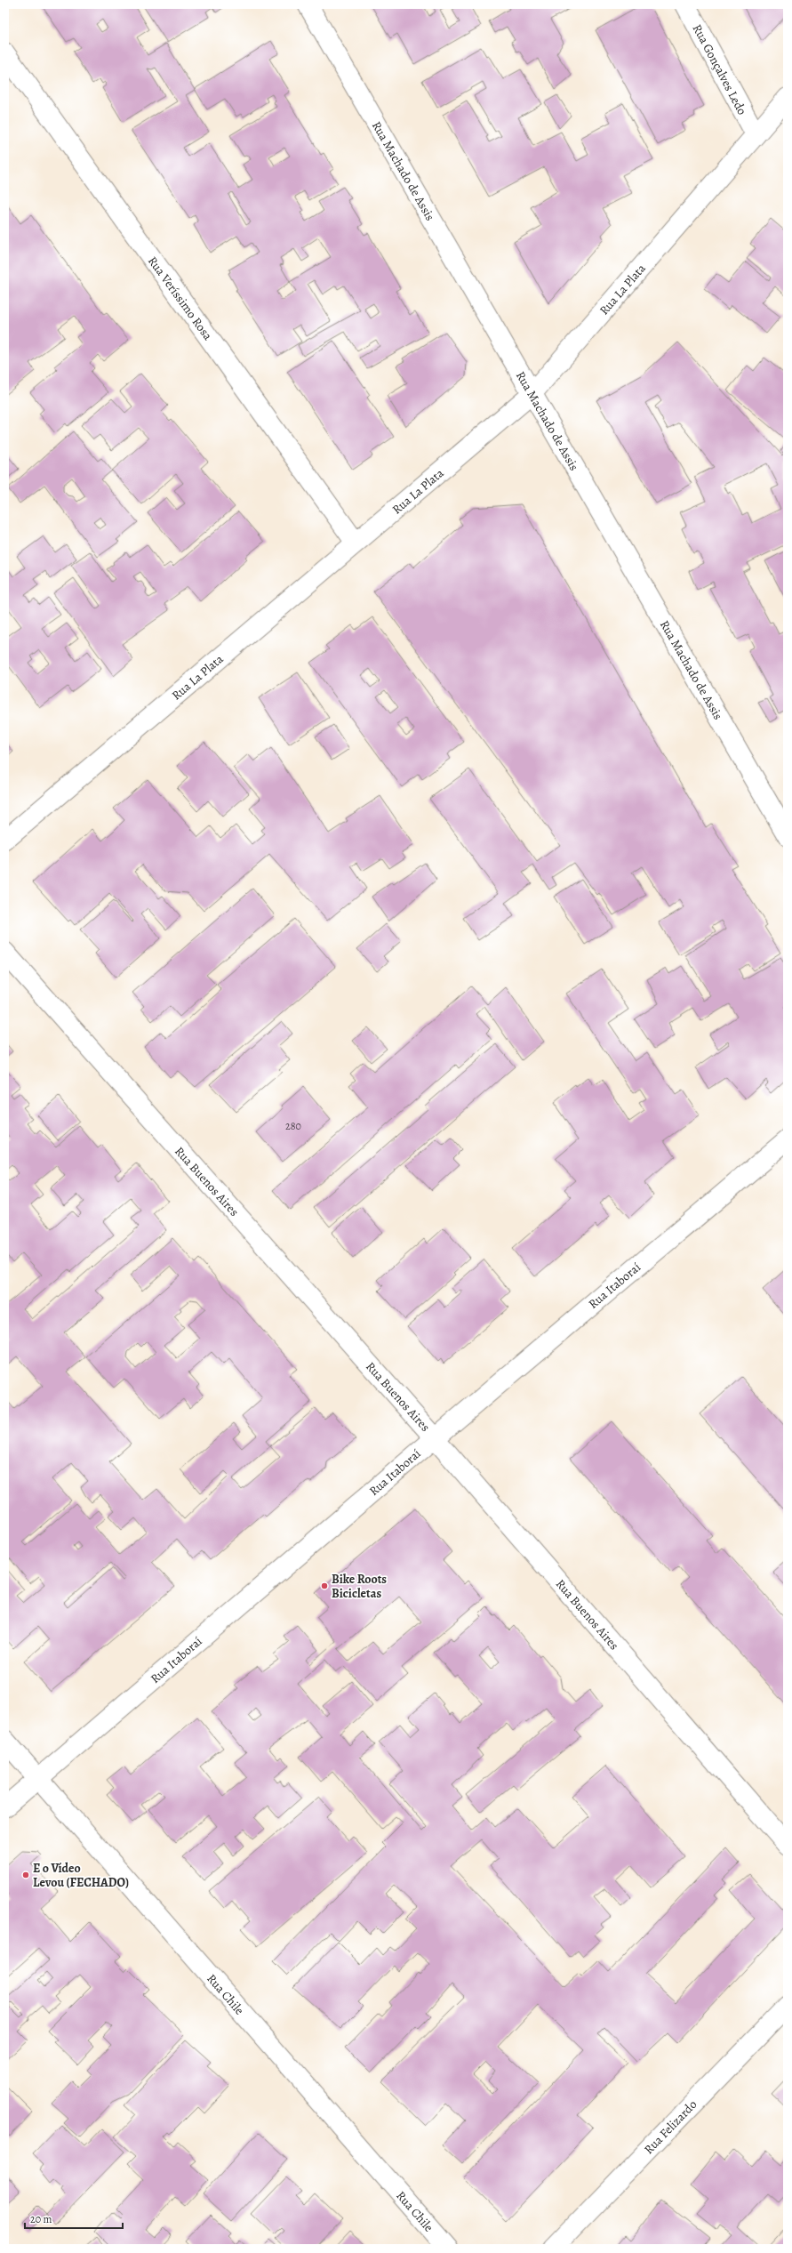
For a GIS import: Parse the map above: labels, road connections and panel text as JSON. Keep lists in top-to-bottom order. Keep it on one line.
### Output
{"streets":{"street":["Rua Gonçalves Ledo","Rua Machado de Assis","Rua La Plata","Rua Veríssimo Rosa","Rua Buenos Aires","Rua Itaboraí","Rua Chile","Rua Felizardo"]},"crossings":[["Rua Gonçalves Ledo","Rua La Plata"],["Rua Machado de Assis","Rua La Plata"],["Rua La Plata","Rua Veríssimo Rosa"],["Rua Buenos Aires","Rua Itaboraí"],["Rua Itaboraí","Rua Chile"]],"places":["Bike Roots Bicicletas","E o Vídeo Levou (FECHADO)"],"house_numbers":["280"],"scale_bar":"20 m"}
